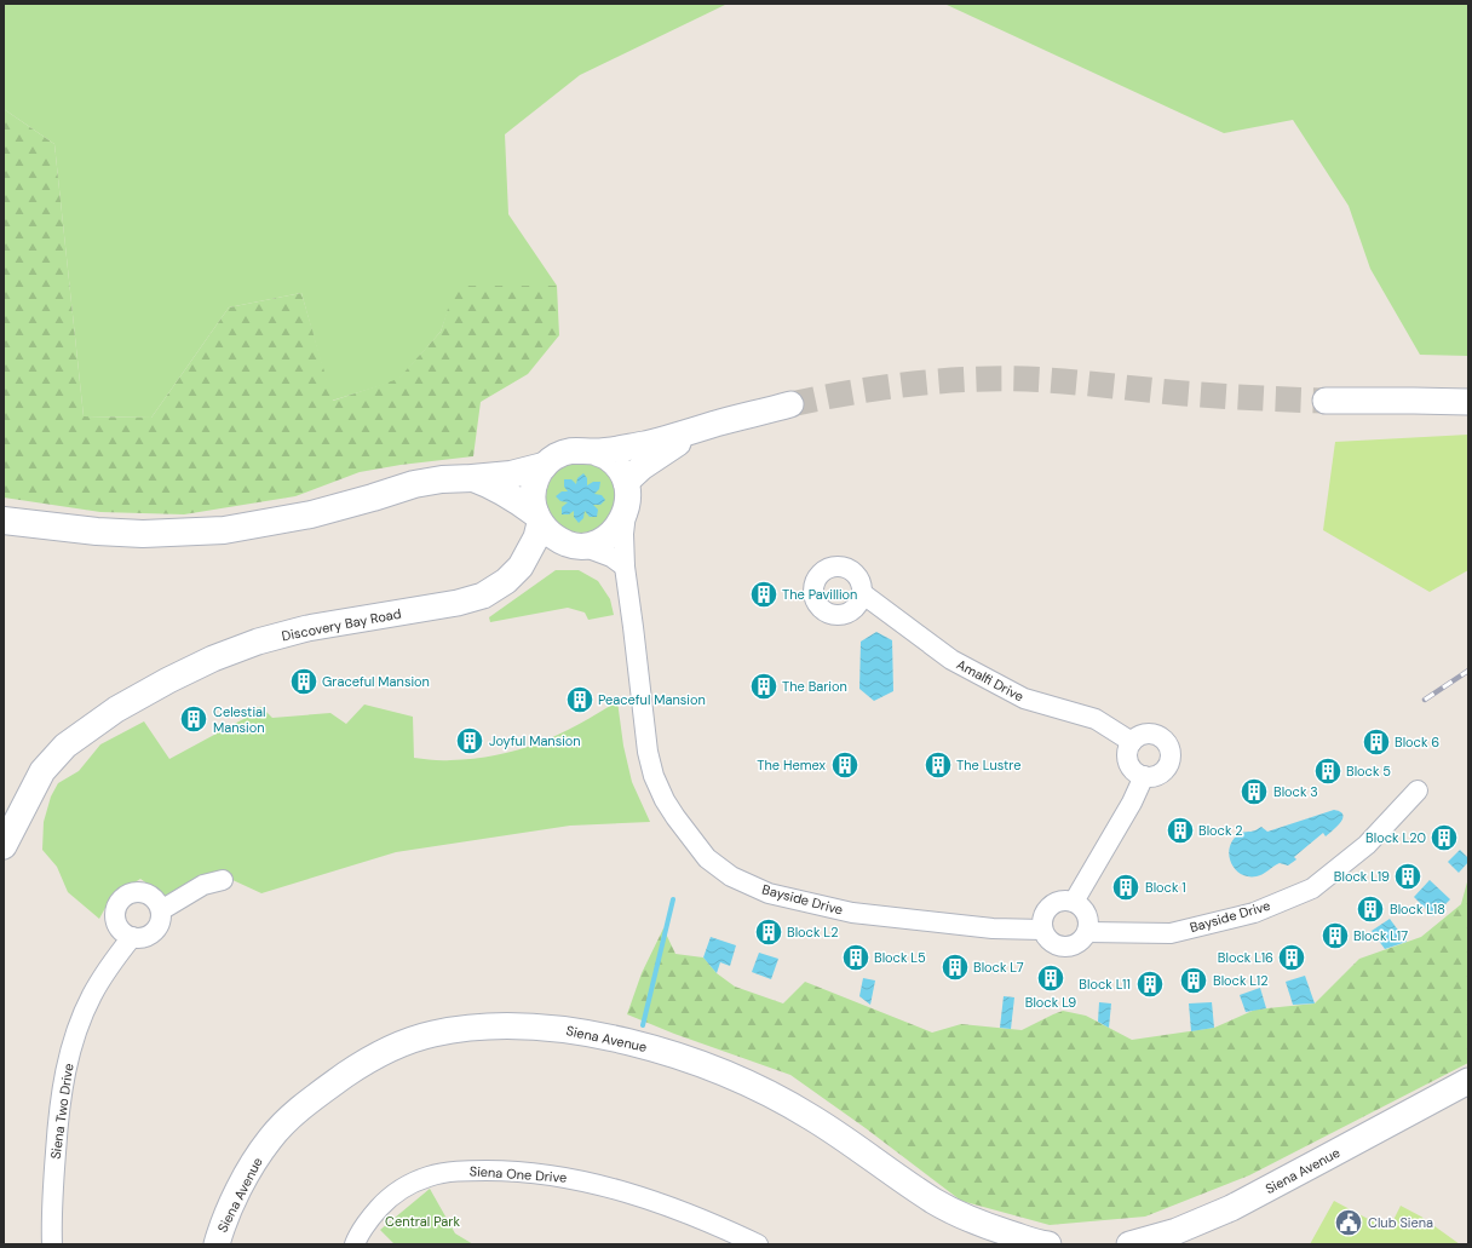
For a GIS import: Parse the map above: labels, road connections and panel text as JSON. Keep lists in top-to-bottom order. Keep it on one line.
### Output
{"streets":{"street":["Discovery Bay Road","Amalfi Drive","Bayside Drive","Siena Avenue","Siena Two Drive","Siena One Drive"]},"crossings":[["Discovery Bay Road","Bayside Drive"]],"parks":["Central Park"],"places":{"building":["The Pavillion","Graceful Mansion","The Barion","Peaceful Mansion","Celestial Mansion","Joyful Mansion","Block 6","The Hemex","The Lustre","Block 5","Block 3","Block 2","Block L20","Block L19","Block 1","Block L18","Block L2","Block L17","Block L5","Block L16","Block L7","Block L9","Block L12","Block L11"],"public building":["Club Siena"]}}
